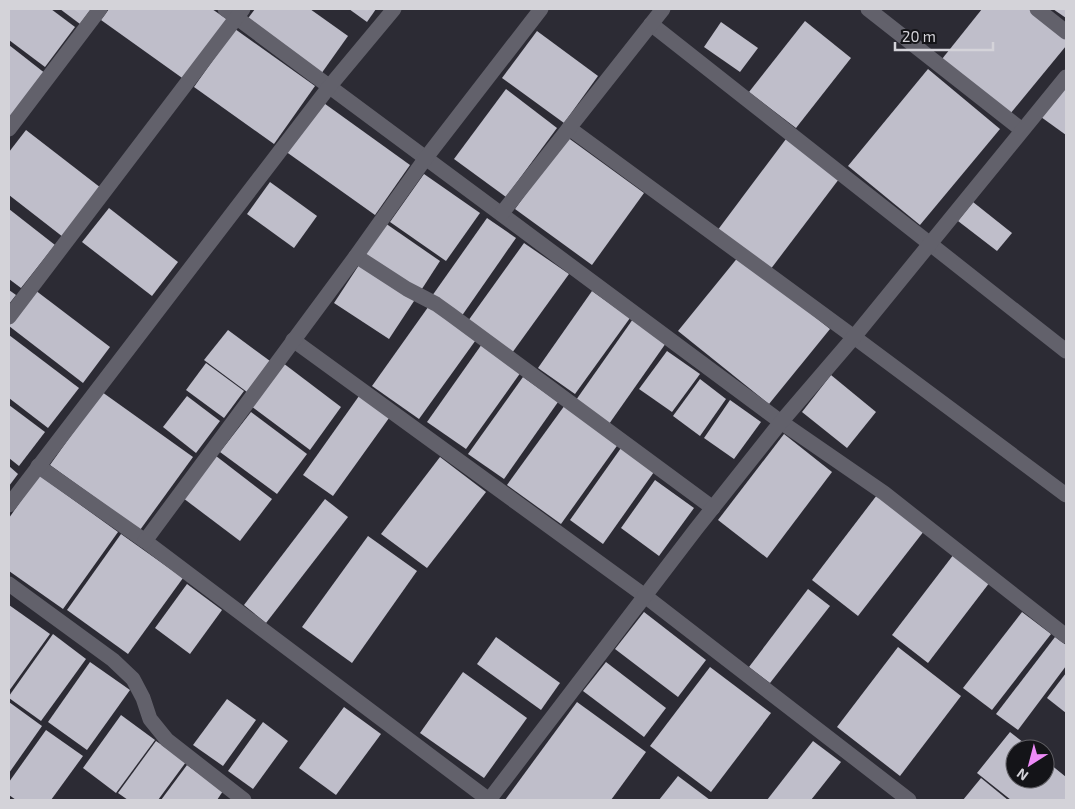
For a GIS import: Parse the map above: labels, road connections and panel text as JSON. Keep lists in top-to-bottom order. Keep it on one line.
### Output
{"scale_bar":"20 m","north":"bottom left"}
